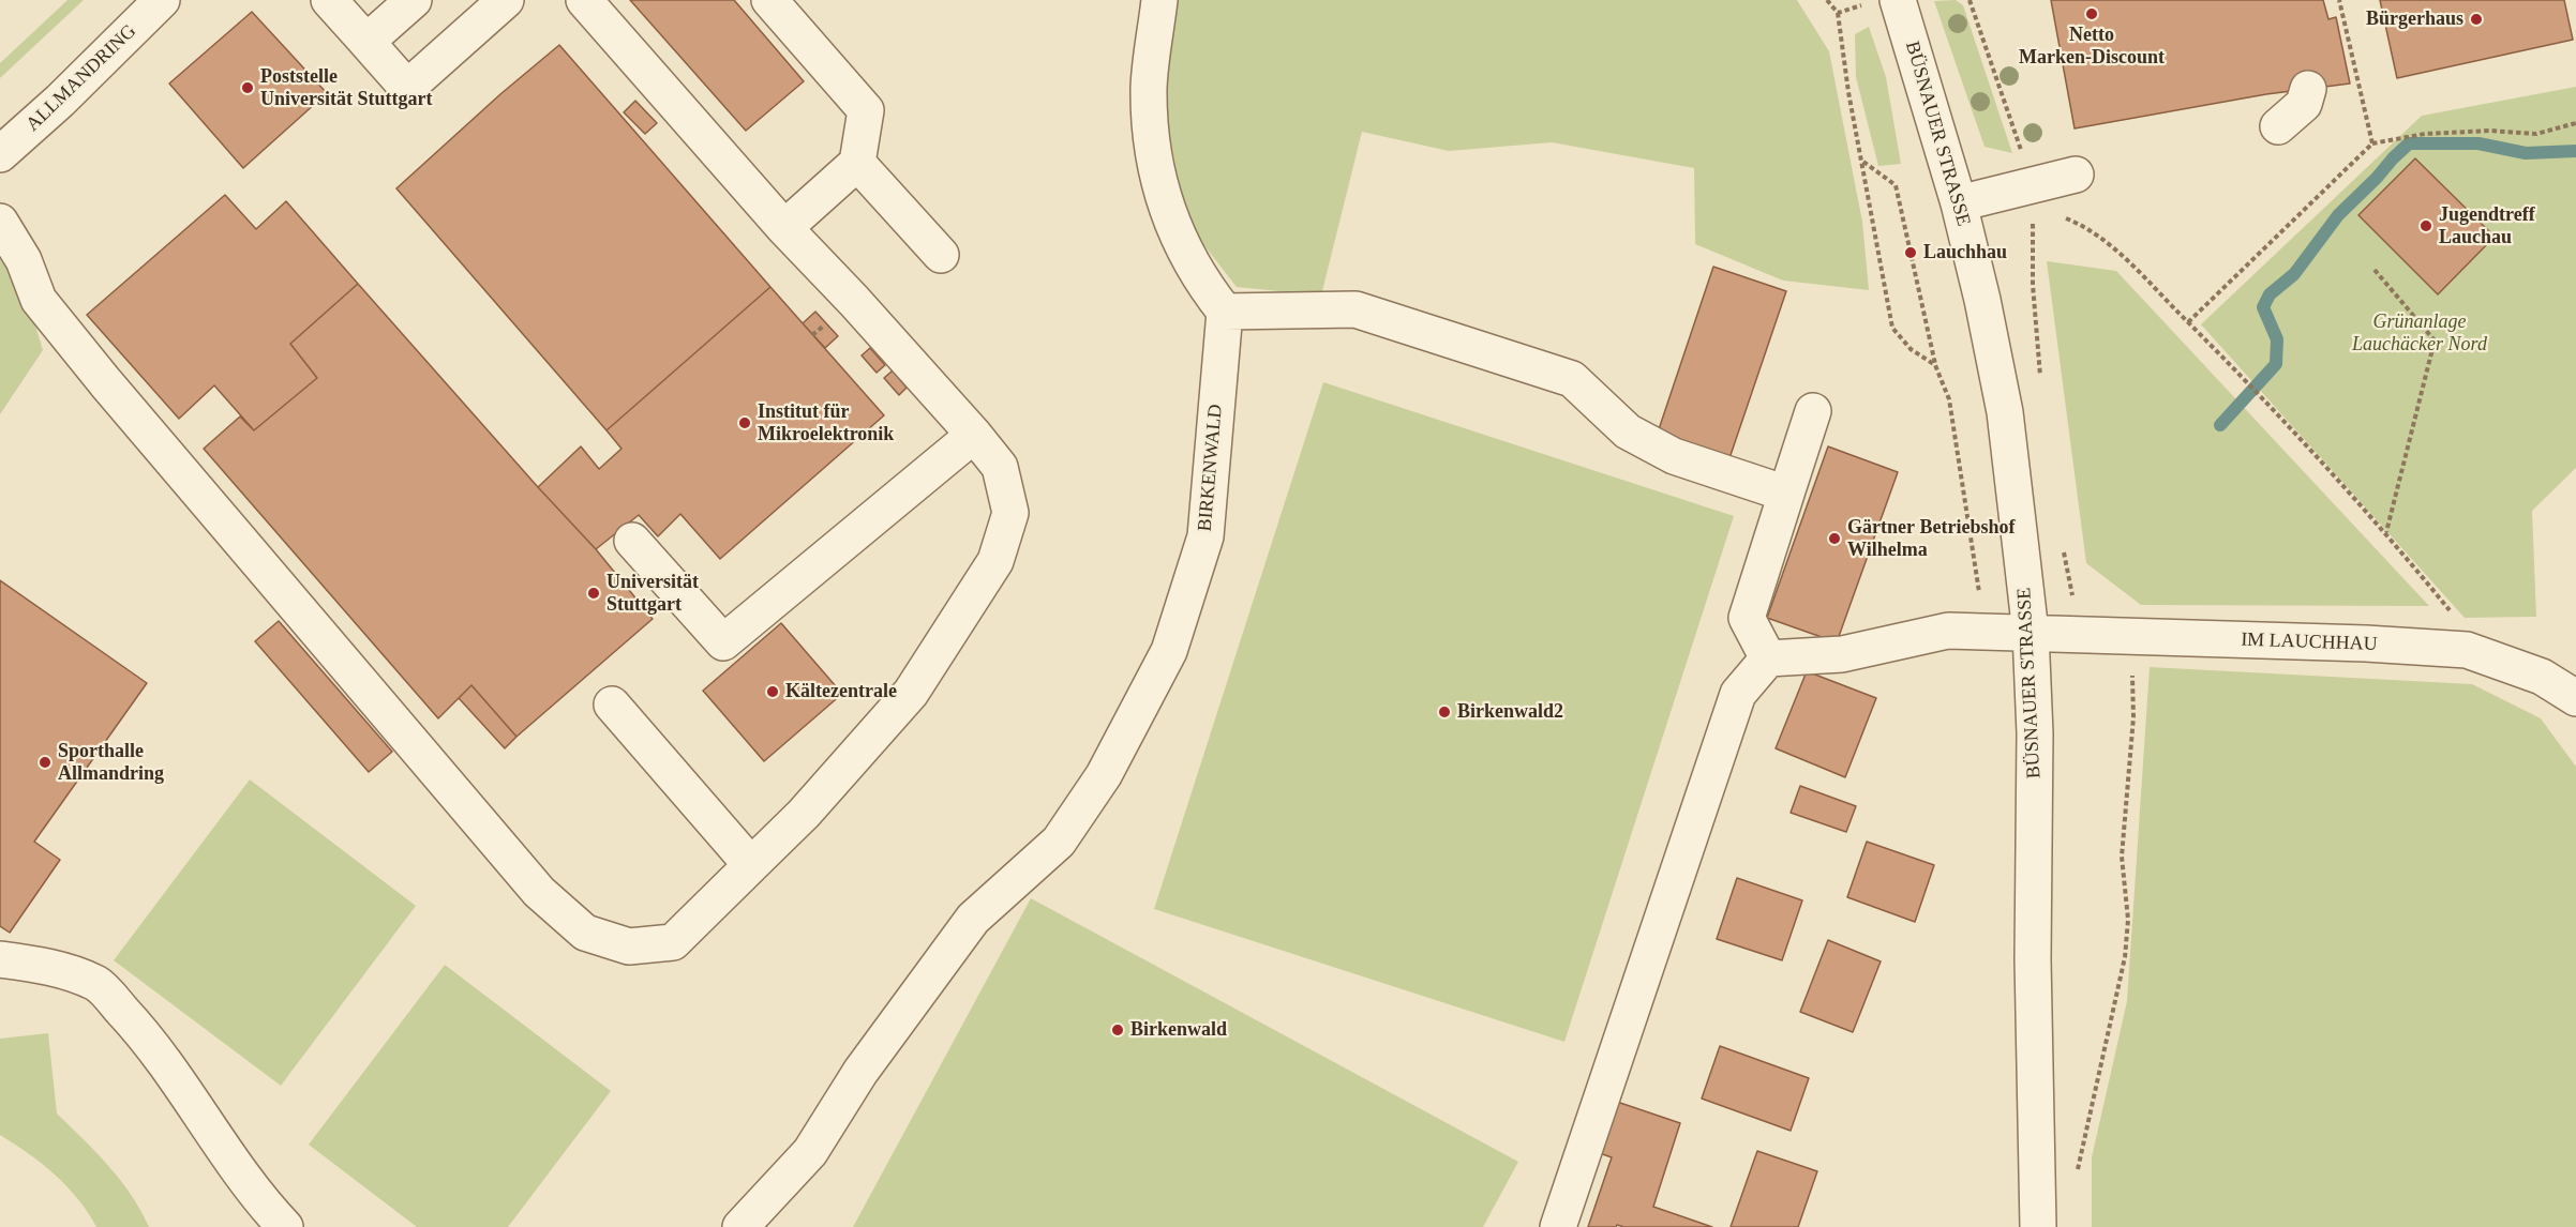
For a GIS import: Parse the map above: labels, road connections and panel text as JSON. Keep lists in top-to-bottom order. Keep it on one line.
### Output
{"streets":{"street":["ALLMANDRING","BÜSNAUER STRASSE","BIRKENWALD","IM LAUCHHAU"]},"crossings":[["BÜSNAUER STRASSE","IM LAUCHHAU"]],"parks":["Grünanlage Lauchäcker Nord"],"places":["Netto Marken-Discount","Bürgerhaus","Poststelle Universität Stuttgart","Jugendtreff Lauchau","Lauchhau","Institut für Mikroelektronik","Gärtner Betriebshof Wilhelma","Universität Stuttgart","Kältezentrale","Birkenwald2","Sporthalle Allmandring","Birkenwald"]}
